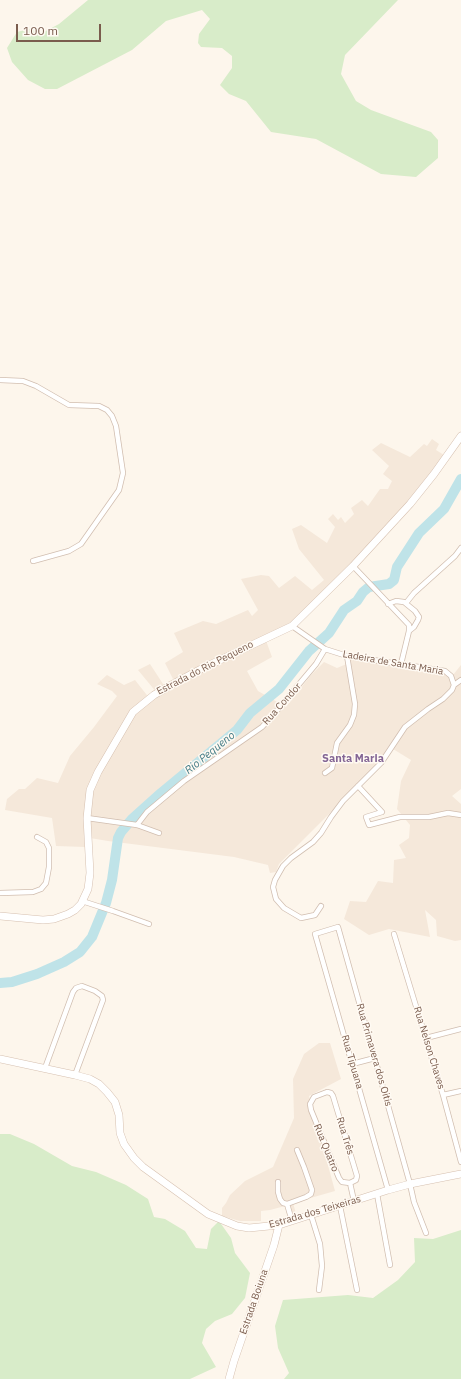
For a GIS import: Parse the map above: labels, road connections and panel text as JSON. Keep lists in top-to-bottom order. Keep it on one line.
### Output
{"streets":{"street":["Ladeira de Santa Maria","Estrada do Rio Pequeno","Rua Condor","Rua Nelson Chaves","Rua Primavera dos Oitis","Rua Tipuana","Rua Três","Rua Quatro","Estrada dos Teixeiras","Estrada Boiuna"]},"crossings":[["Ladeira de Santa Maria","Estrada do Rio Pequeno"],["Ladeira de Santa Maria","Rua Condor"],["Rua Primavera dos Oitis","Rua Tipuana"],["Rua Primavera dos Oitis","Estrada dos Teixeiras"],["Rua Tipuana","Estrada dos Teixeiras"],["Rua Três","Rua Quatro"],["Estrada dos Teixeiras","Estrada Boiuna"]],"districts":["Santa Maria"],"water":["Rio Pequeno"],"scale_bar":"100 m"}
